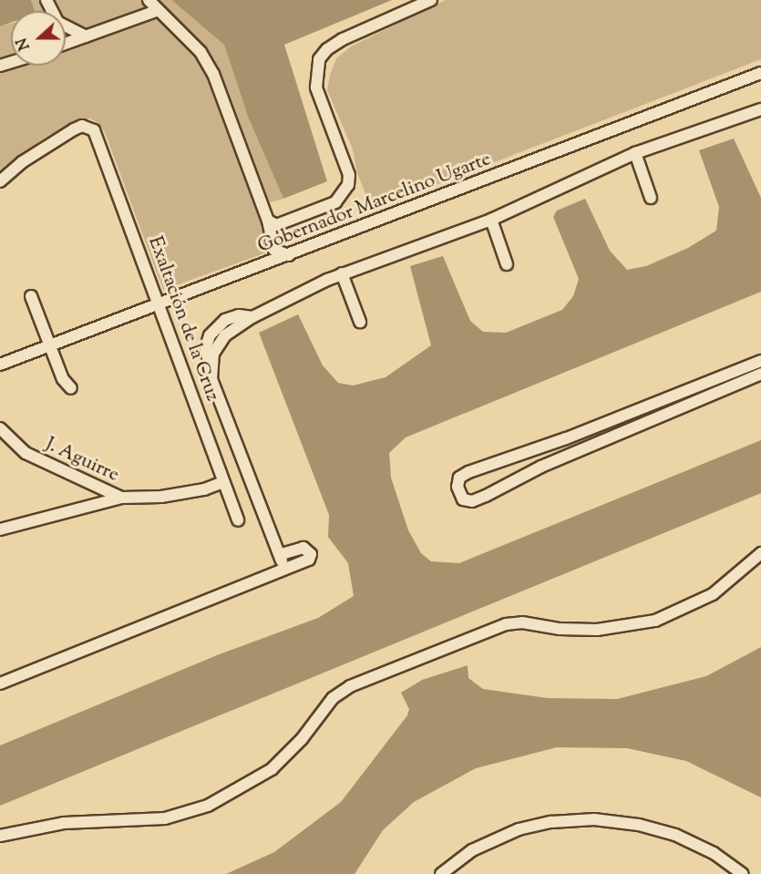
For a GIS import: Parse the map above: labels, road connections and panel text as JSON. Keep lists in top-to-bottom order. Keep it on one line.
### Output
{"streets":{"street":["Gobernador Marcelino Ugarte","Exaltación de la Cruz","J. Aguirre"]},"crossings":[["Gobernador Marcelino Ugarte","Exaltación de la Cruz"],["Exaltación de la Cruz","J. Aguirre"]],"north":"left"}
